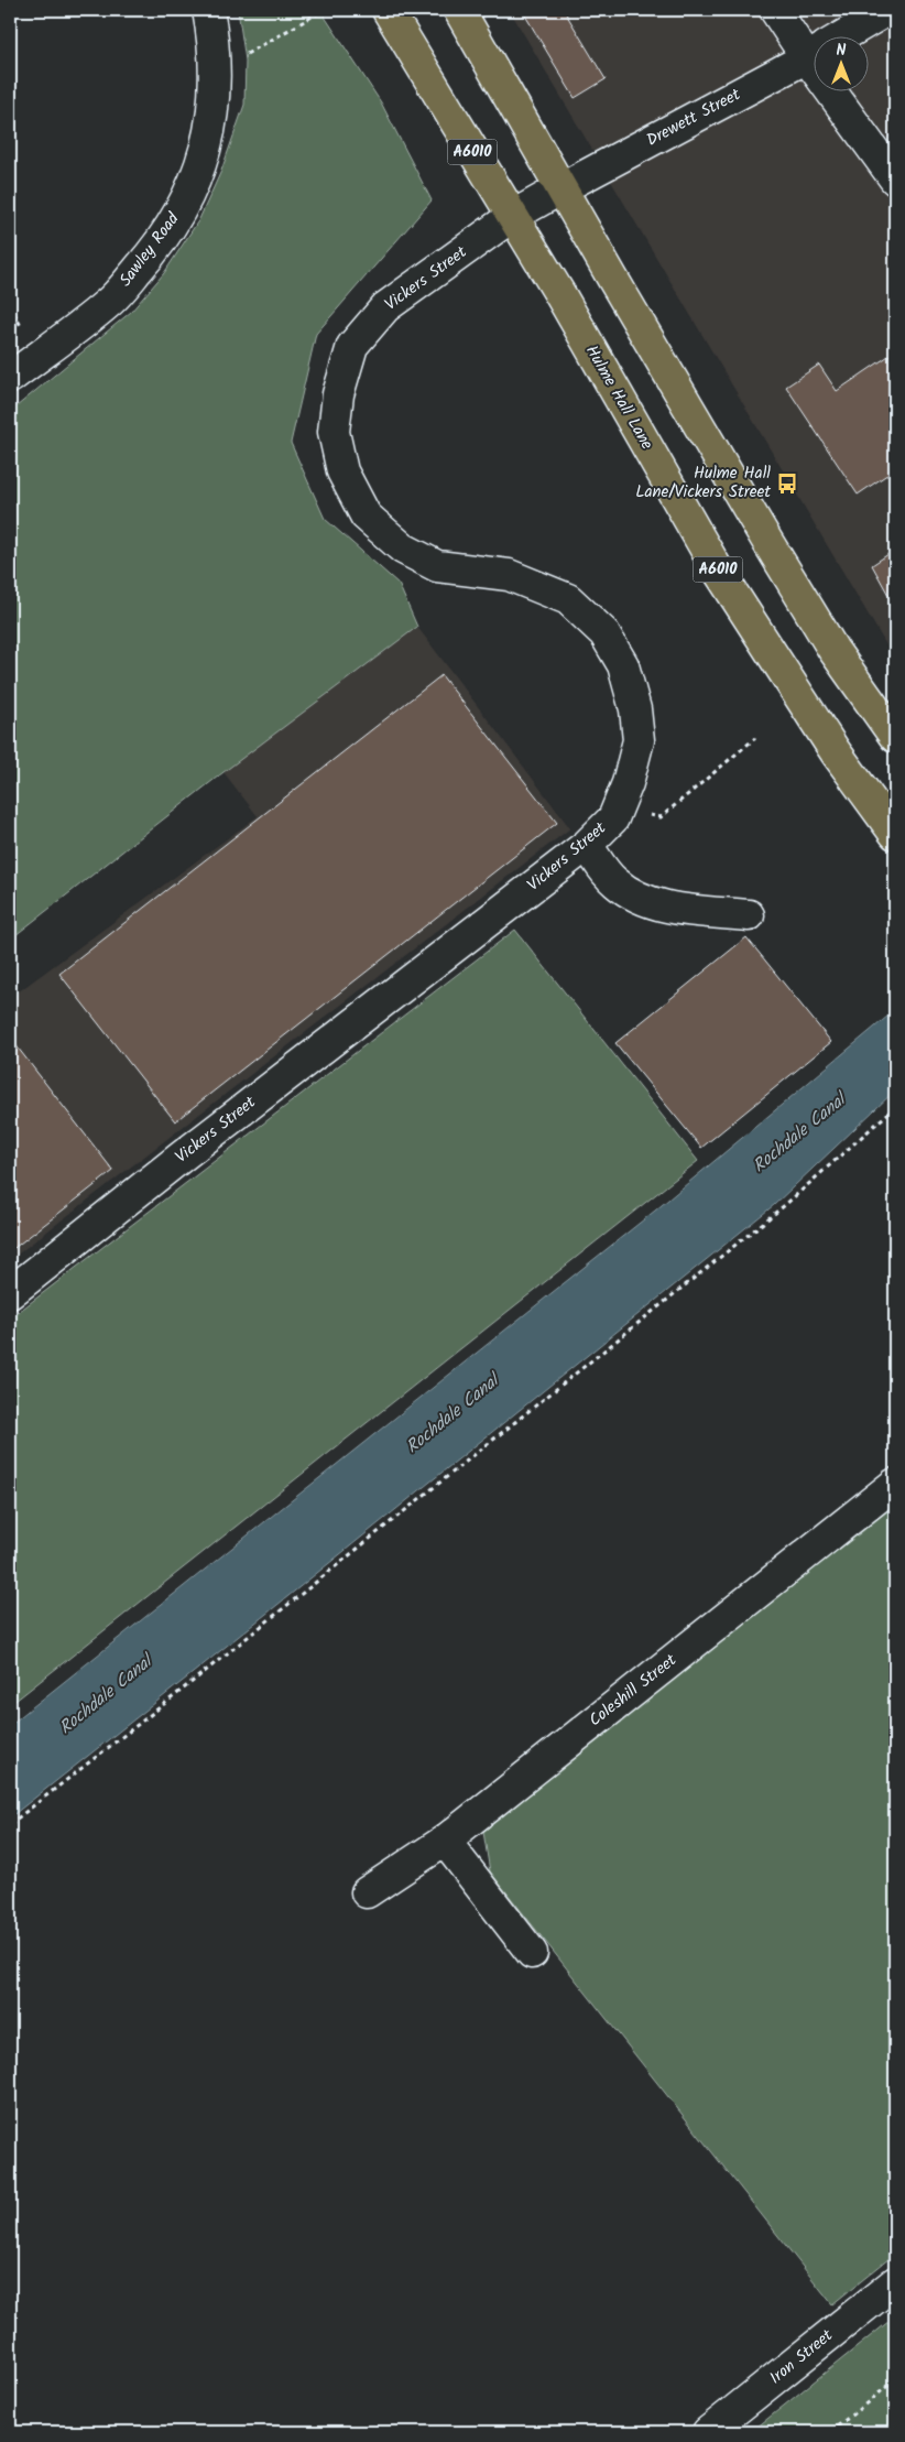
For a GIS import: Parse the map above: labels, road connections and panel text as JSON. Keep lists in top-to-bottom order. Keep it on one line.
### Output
{"streets":{"highway":["A6010","Hulme Hall Lane"],"street":["Drewett Street","Sawley Road","Vickers Street","Coleshill Street","Iron Street"]},"crossings":[["Drewett Street","Vickers Street"],["Vickers Street","Hulme Hall Lane"]],"water":["Rochdale Canal"],"places":{"bus stop":["Hulme Hall Lane/Vickers Street"]},"north":"top"}
